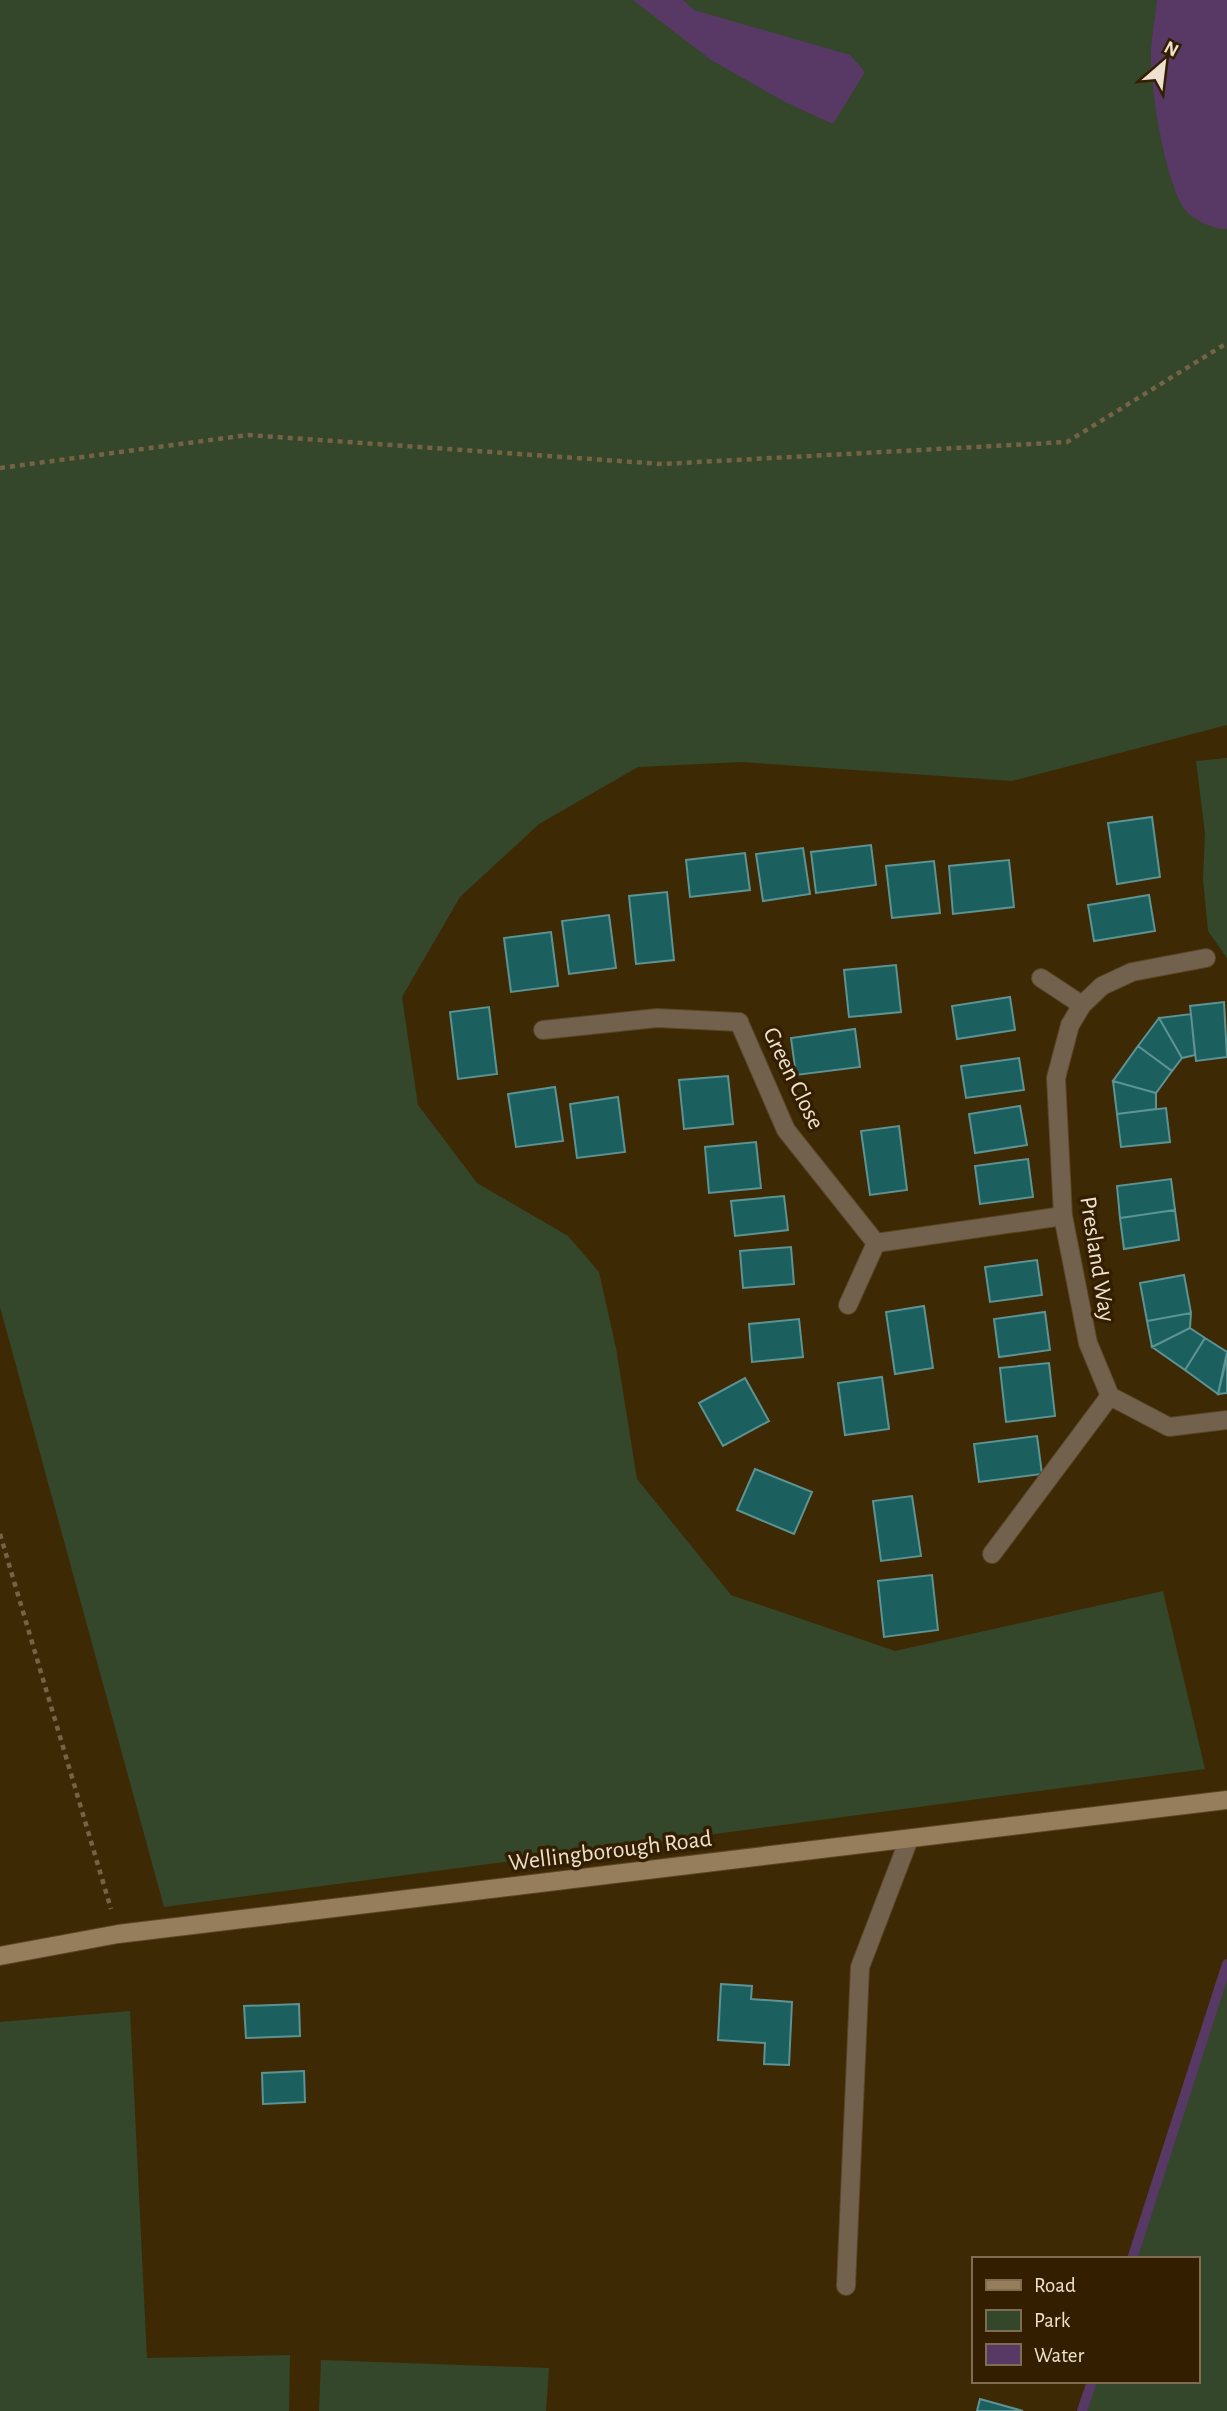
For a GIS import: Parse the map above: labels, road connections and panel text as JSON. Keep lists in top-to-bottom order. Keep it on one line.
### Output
{"streets":{"main road":["Wellingborough Road"],"street":["Green Close","Presland Way"]},"legend":["Road","Park","Water"],"north":"top right"}
